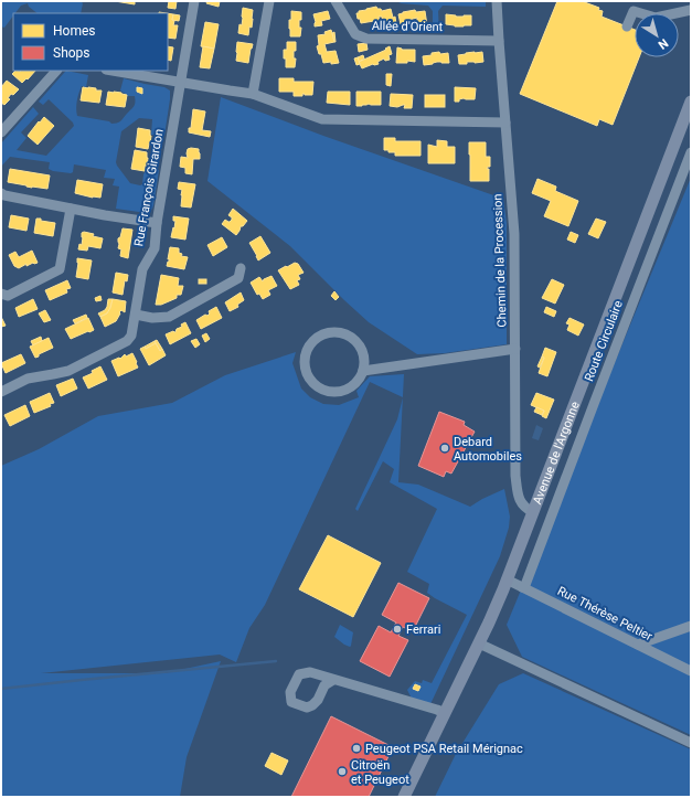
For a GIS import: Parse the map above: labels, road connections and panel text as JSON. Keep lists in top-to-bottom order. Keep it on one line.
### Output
{"streets":{"main road":["Avenue de l'Argonne"],"street":["Allée d'Orient","Rue François Girardon","Chemin de la Procession","Route Circulaire","Rue Thérèse Peltier"]},"crossings":[["Allée d'Orient","Chemin de la Procession"],["Chemin de la Procession","Avenue de l'Argonne"],["Route Circulaire","Rue Thérèse Peltier"],["Avenue de l'Argonne","Rue Thérèse Peltier"]],"places":["Debard Automobiles","Ferrari","Peugeot PSA Retail Mérignac","Citroën et Peugeot"],"legend":["Homes","Shops"],"north":"bottom right"}
